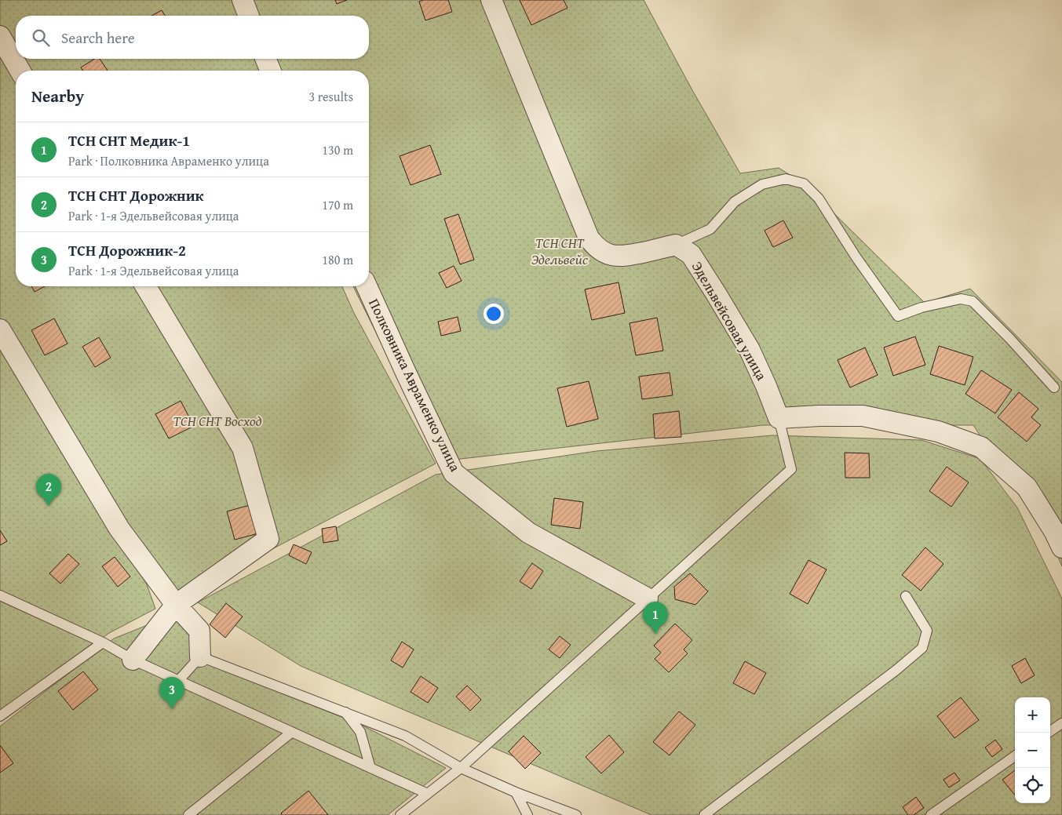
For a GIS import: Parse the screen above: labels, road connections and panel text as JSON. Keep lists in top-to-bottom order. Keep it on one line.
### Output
{"streets":{"street":["Эдельвейсовая улица","Полковника Авраменко улица"]},"parks":["ТСН СНТ Эдельвейс","ТСН СНТ Восход"],"page":{"search":"Search here","heading":["Nearby","3 results"],"list":[{"mark":"1","name":"ТСН СНТ Медик-1","note":"Park · Полковника Авраменко улица","value":"130 m"},{"mark":"2","name":"ТСН СНТ Дорожник","note":"Park · 1-я Эдельвейсовая улица","value":"170 m"},{"mark":"3","name":"ТСН Дорожник-2","note":"Park · 1-я Эдельвейсовая улица","value":"180 m"}],"pins":["2","1","3"],"map_buttons":["+","−"]}}
